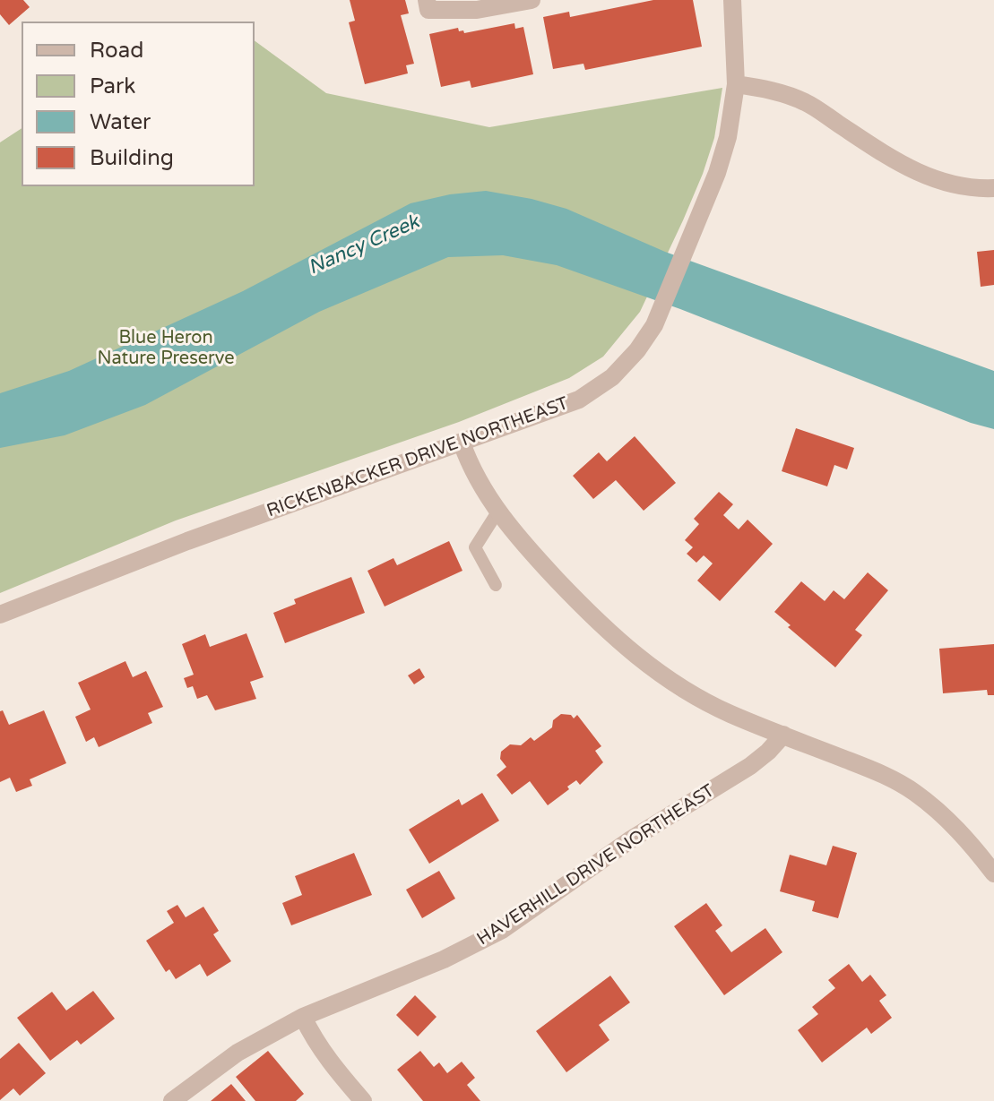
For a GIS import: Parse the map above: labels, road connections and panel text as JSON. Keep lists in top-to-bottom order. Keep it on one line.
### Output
{"streets":{"street":["RICKENBACKER DRIVE NORTHEAST","HAVERHILL DRIVE NORTHEAST"]},"water":["Nancy Creek"],"parks":["Blue Heron Nature Preserve"],"legend":["Road","Park","Water","Building"]}
